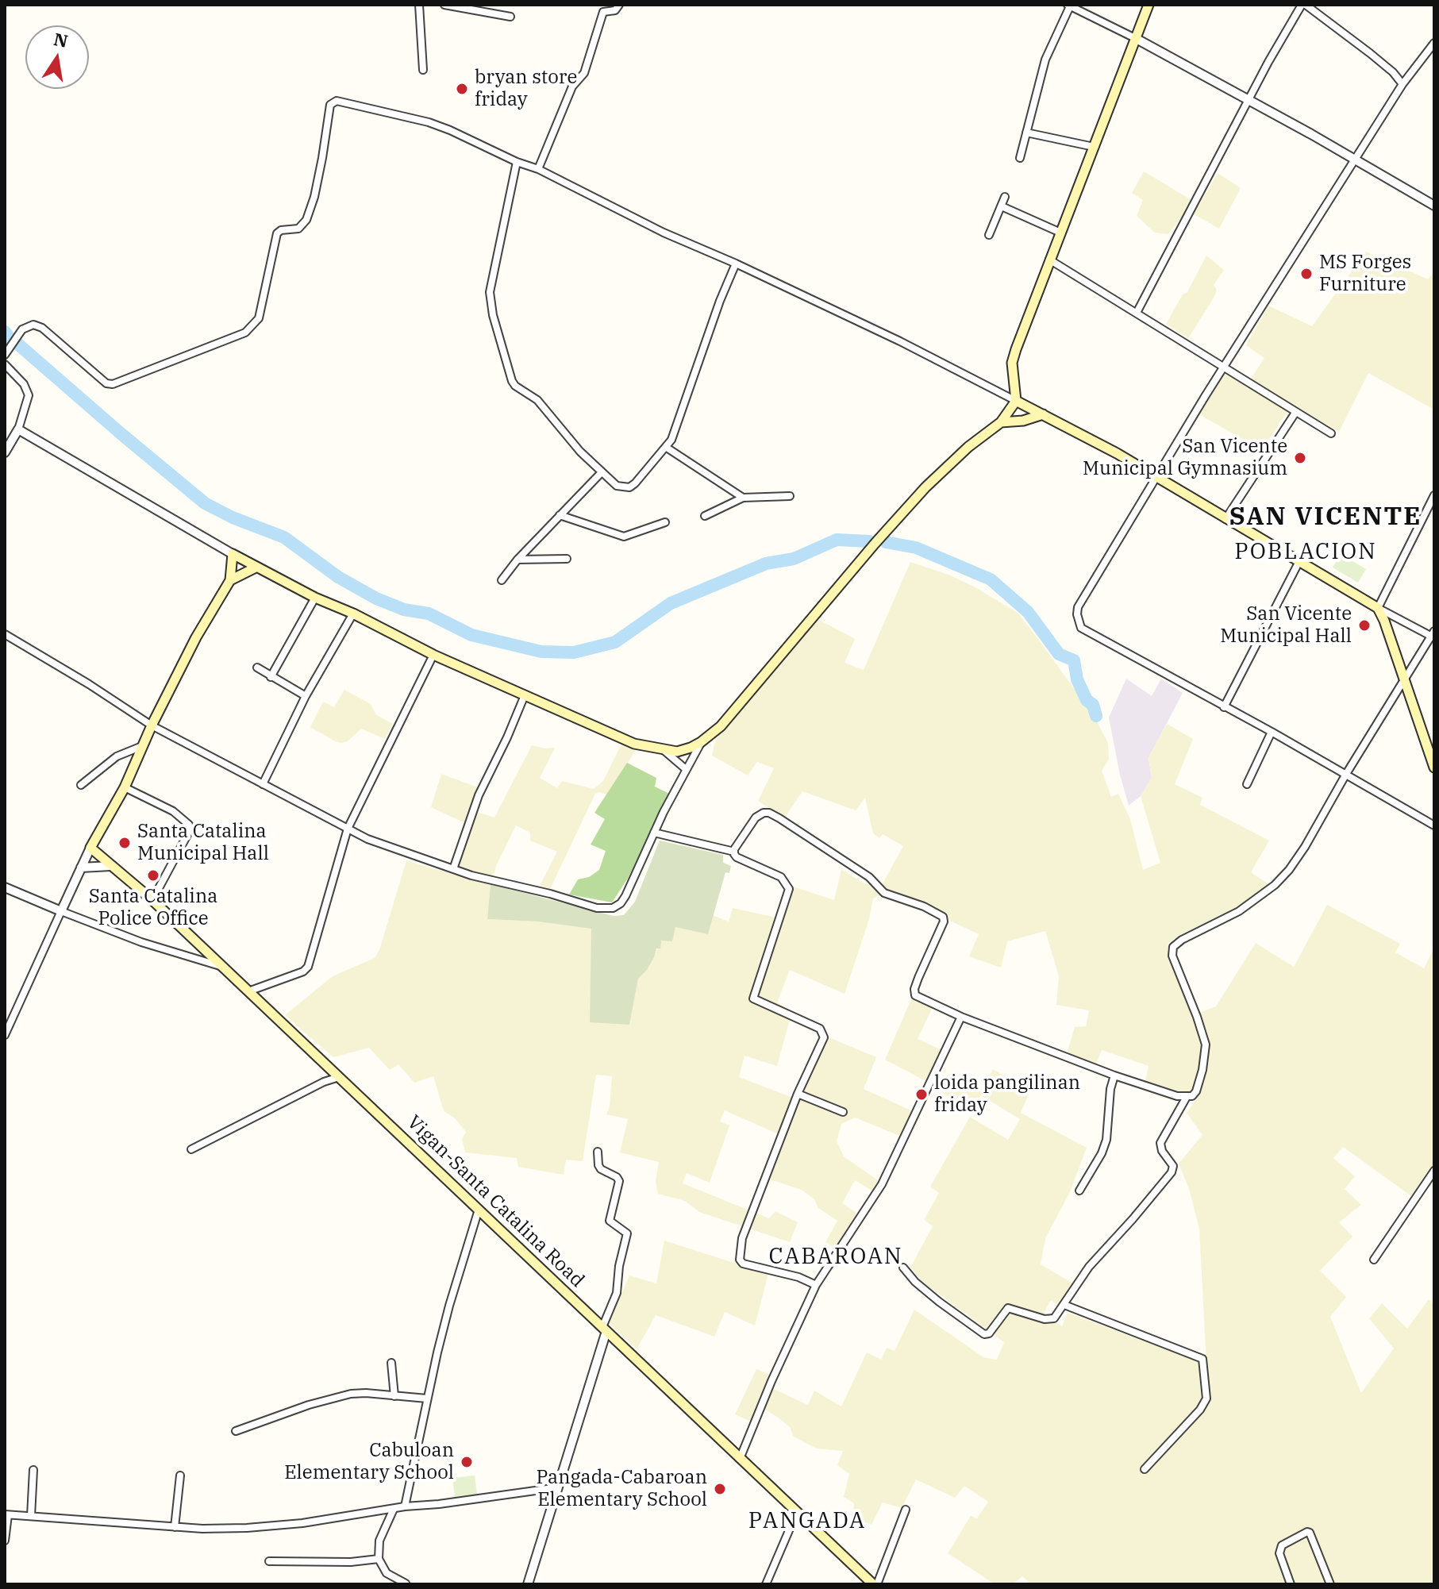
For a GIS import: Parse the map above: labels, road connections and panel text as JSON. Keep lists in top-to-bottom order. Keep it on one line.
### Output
{"streets":{"main road":["Vigan-Santa Catalina Road"]},"districts":["SAN VICENTE","POBLACION","CABAROAN","PANGADA"],"places":["bryan store friday","MS Forges Furniture","San Vicente Municipal Gymnasium","San Vicente Municipal Hall","Santa Catalina Municipal Hall","Santa Catalina Police Office","loida pangilinan friday","Cabuloan Elementary School","Pangada-Cabaroan Elementary School"],"north":"top"}
